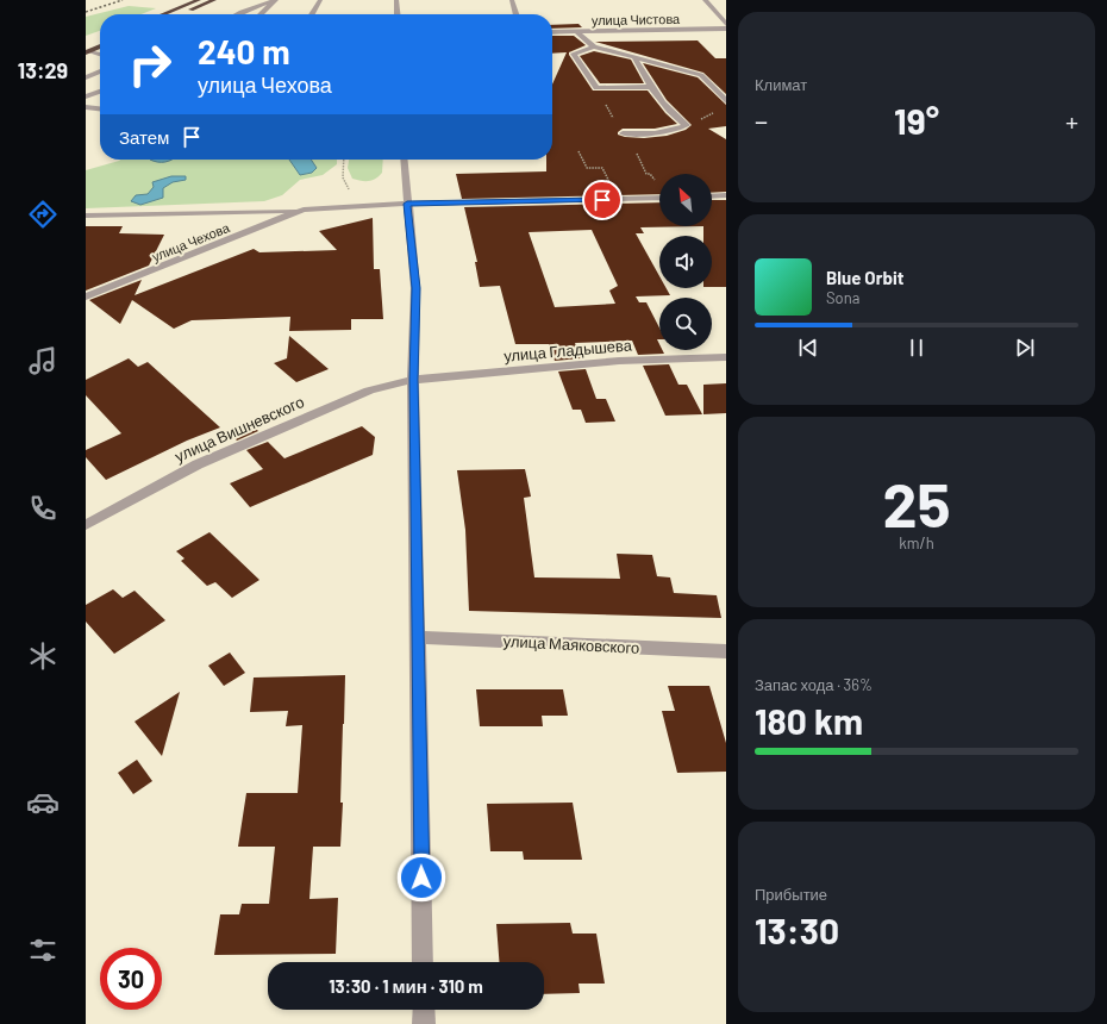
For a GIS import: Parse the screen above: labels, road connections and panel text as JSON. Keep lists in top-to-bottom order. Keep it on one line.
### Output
{"streets":{"street":["улица Чистова","улица Чехова","улица Гладышева","улица Вишневского","улица Маяковского"]},"crossings":[["улица Гладышева","улица Вишневского"]],"north":"top left","page":{"tabs":"13:29","tile":["Климат",["25","km/h"],["Запас хода · 36%","180 km"],["Прибытие","13:30"]],"turn":["240 m","улица Чехова"],"heat":["−","19°","+"],"then":"Затем","song":["Blue Orbit","Sona"],"limit":"30","trip":"13:30 · 1 мин · 310 m"}}
